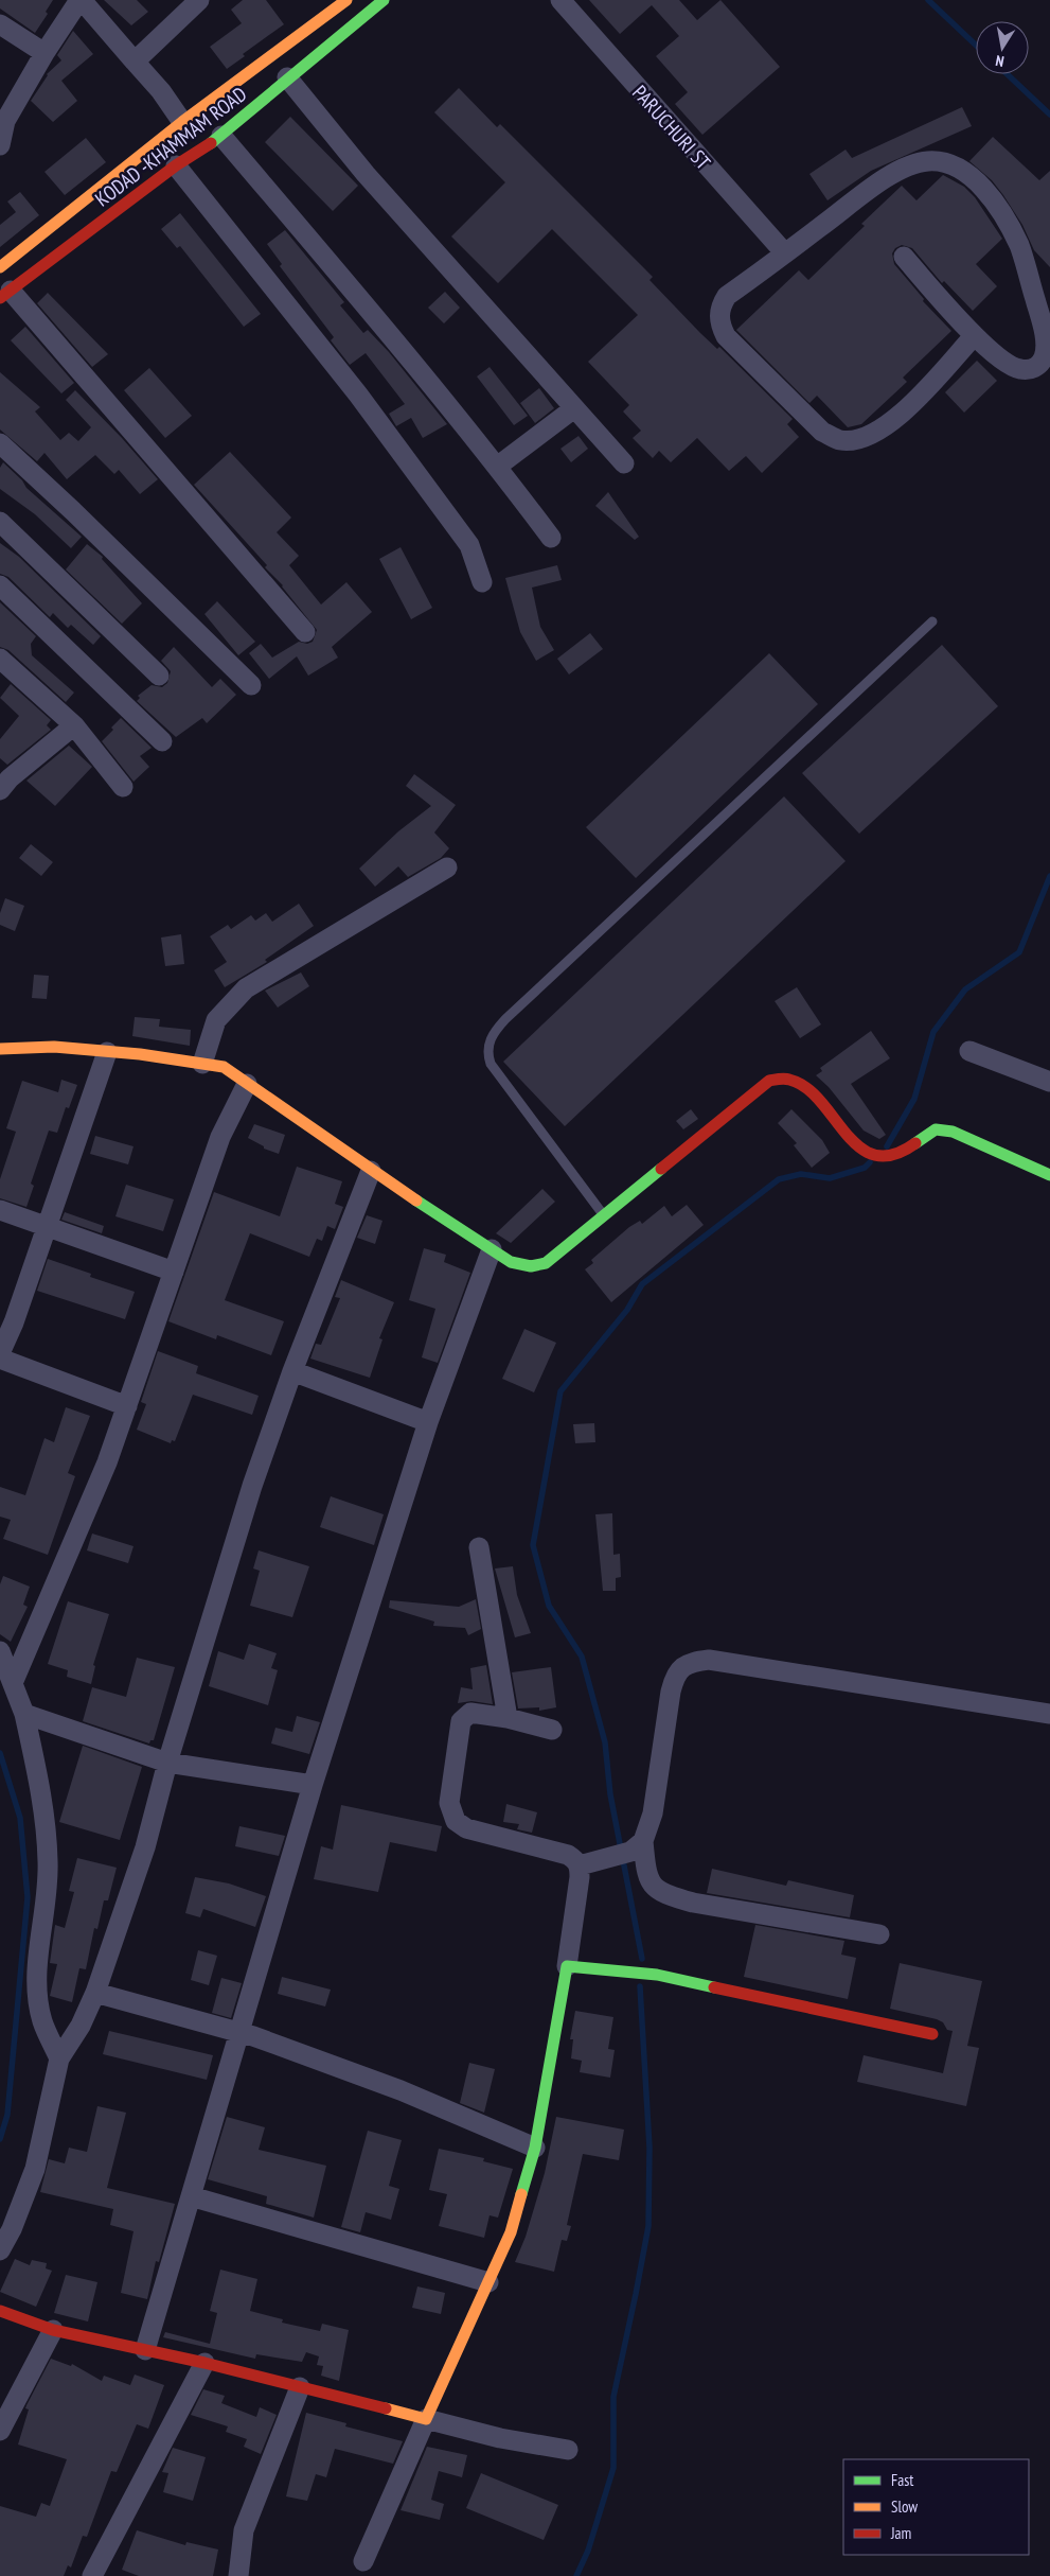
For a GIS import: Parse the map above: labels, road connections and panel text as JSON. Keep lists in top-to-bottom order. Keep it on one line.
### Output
{"streets":{"street":["PARUCHURI ST","KODAD -KHAMMAM ROAD"]},"legend":["Fast","Slow","Jam"],"north":"bottom"}
